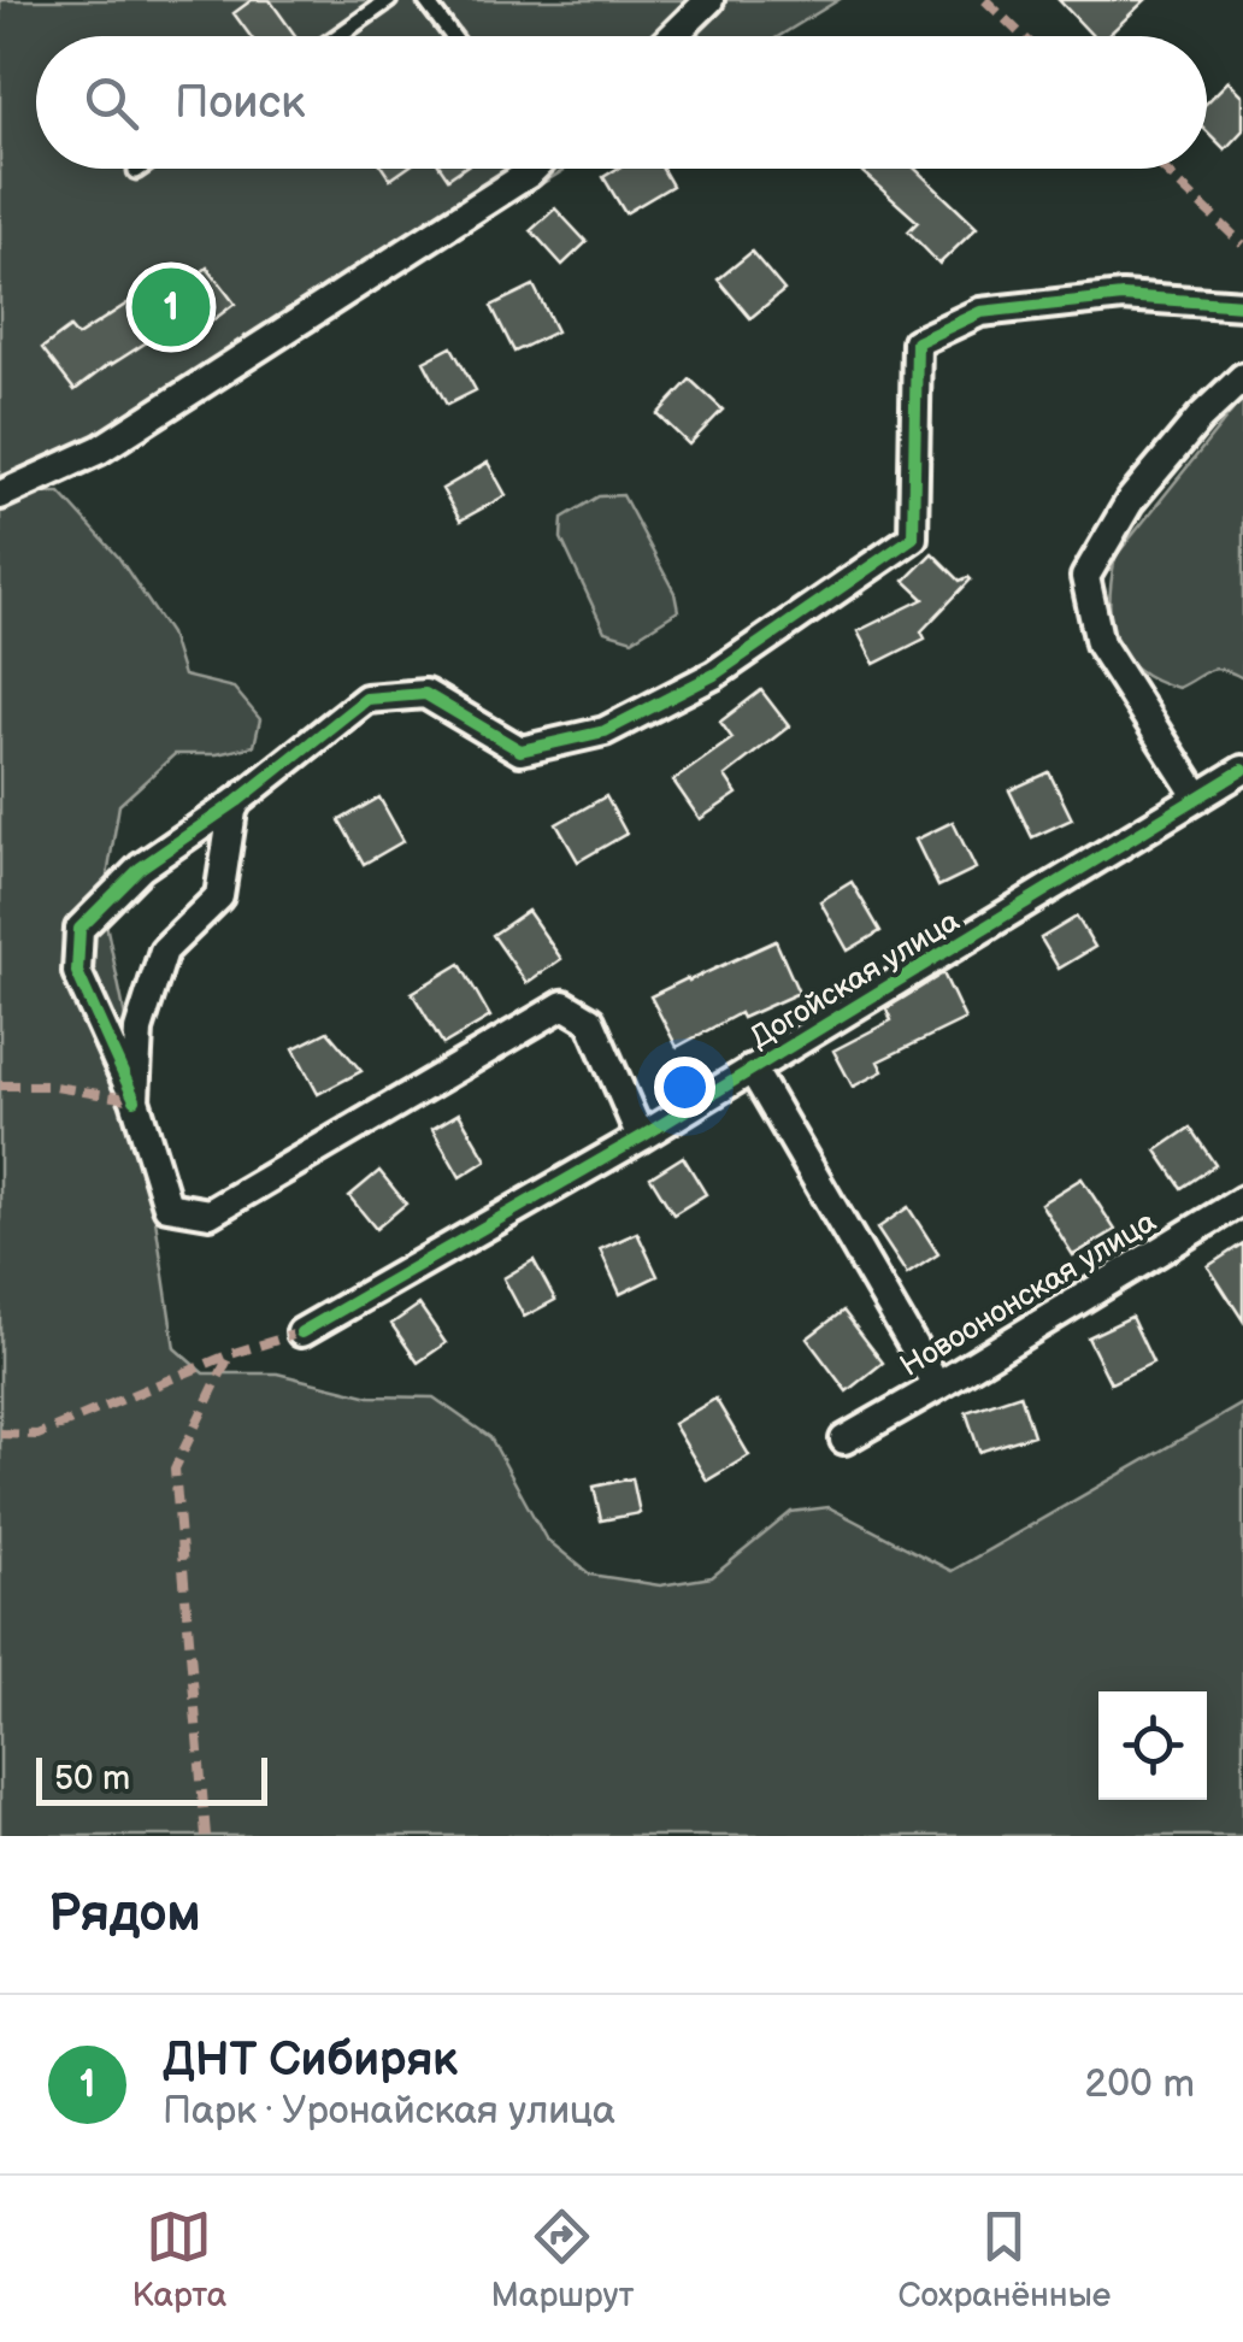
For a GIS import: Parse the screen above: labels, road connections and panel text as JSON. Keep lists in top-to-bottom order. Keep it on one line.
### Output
{"streets":{"street":["Догойская улица","Новоононская улица"]},"scale_bar":"50 m","page":{"search":"Поиск","pins":"1","scale":"50 m","heading":"Рядом","list":[{"mark":"1","name":"ДНТ Сибиряк","note":"Парк · Уронайская улица","value":"200 m"}],"nav":["Карта","Маршрут","Сохранённые"]}}
